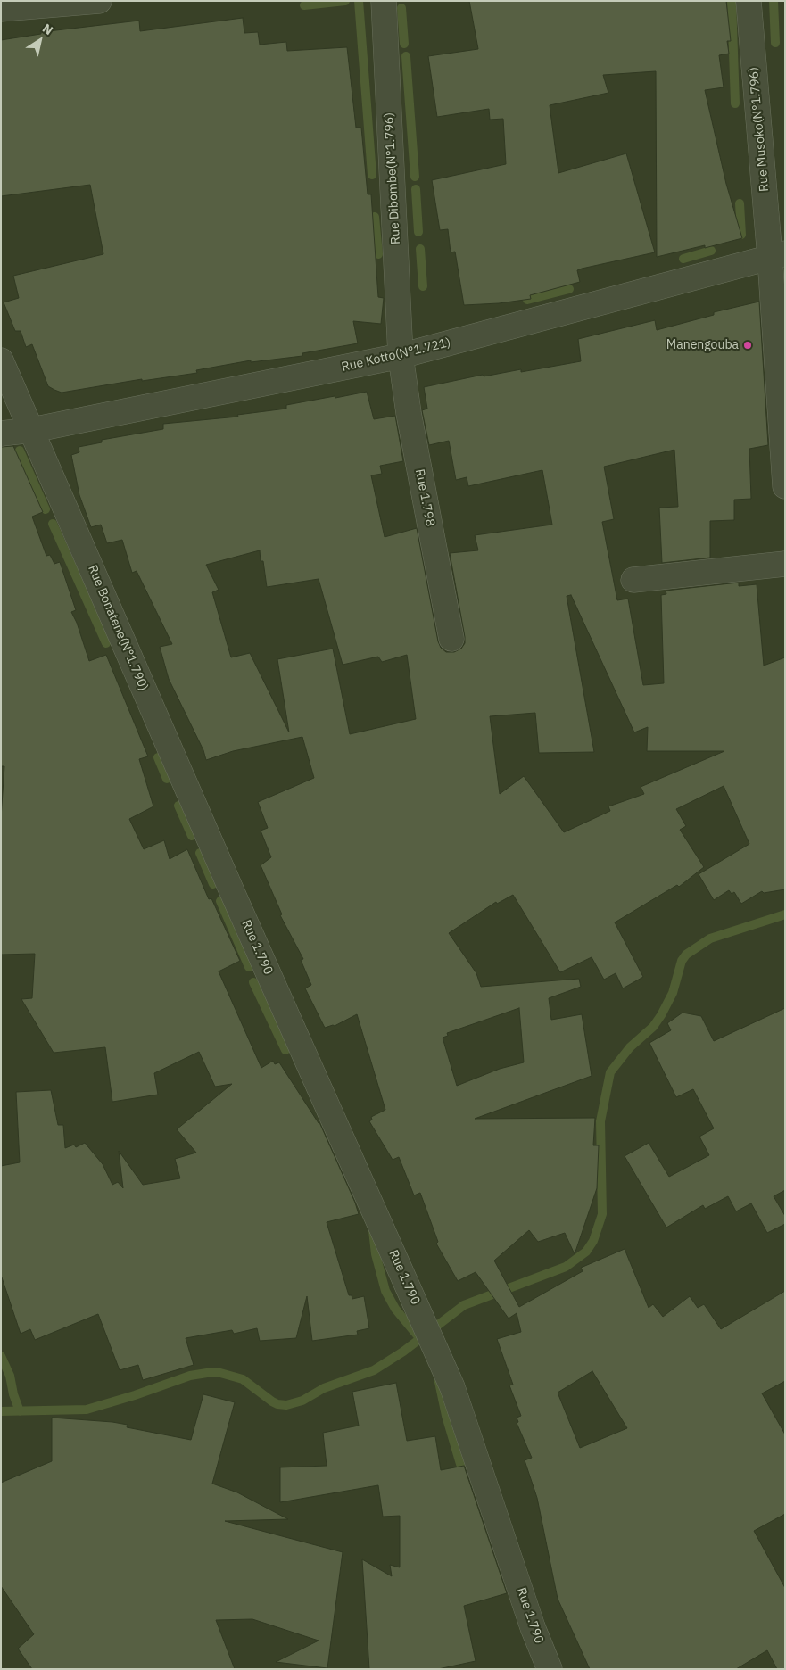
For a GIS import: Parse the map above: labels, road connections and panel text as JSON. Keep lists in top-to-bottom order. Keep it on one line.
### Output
{"streets":{"street":["Rue Musoko(N°1.796)","Rue Dibombe(N°1.796)","Rue Kotto(N°1.721)","Rue 1.798","Rue Bonatene(N°1.790)","Rue 1.790"]},"crossings":[["Rue Musoko(N°1.796)","Rue Kotto(N°1.721)"],["Rue Dibombe(N°1.796)","Rue Kotto(N°1.721)"],["Rue Dibombe(N°1.796)","Rue 1.798"],["Rue Kotto(N°1.721)","Rue 1.798"],["Rue Kotto(N°1.721)","Rue Bonatene(N°1.790)"],["Rue Bonatene(N°1.790)","Rue 1.790"]],"places":["Manengouba"],"north":"top right"}
